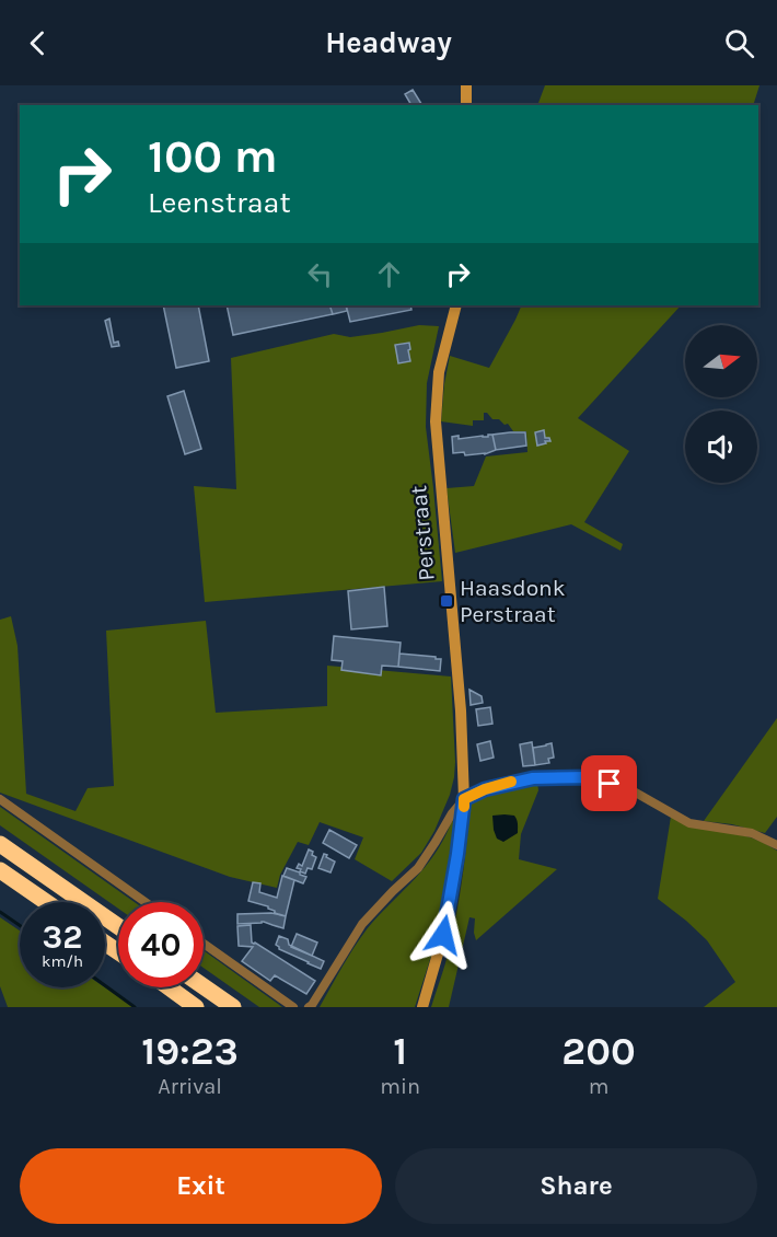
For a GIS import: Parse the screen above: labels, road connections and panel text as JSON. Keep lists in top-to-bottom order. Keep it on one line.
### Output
{"streets":{"street":["Perstraat"]},"places":{"transit":["Haasdonk Perstraat"]},"north":"right","page":{"header":"Headway","turn":["100 m","Leenstraat"],"speed":"32 km/h","limit":"40","eta":["19:23","Arrival","1","min","200","m"],"buttons":["Exit","Share"]}}
